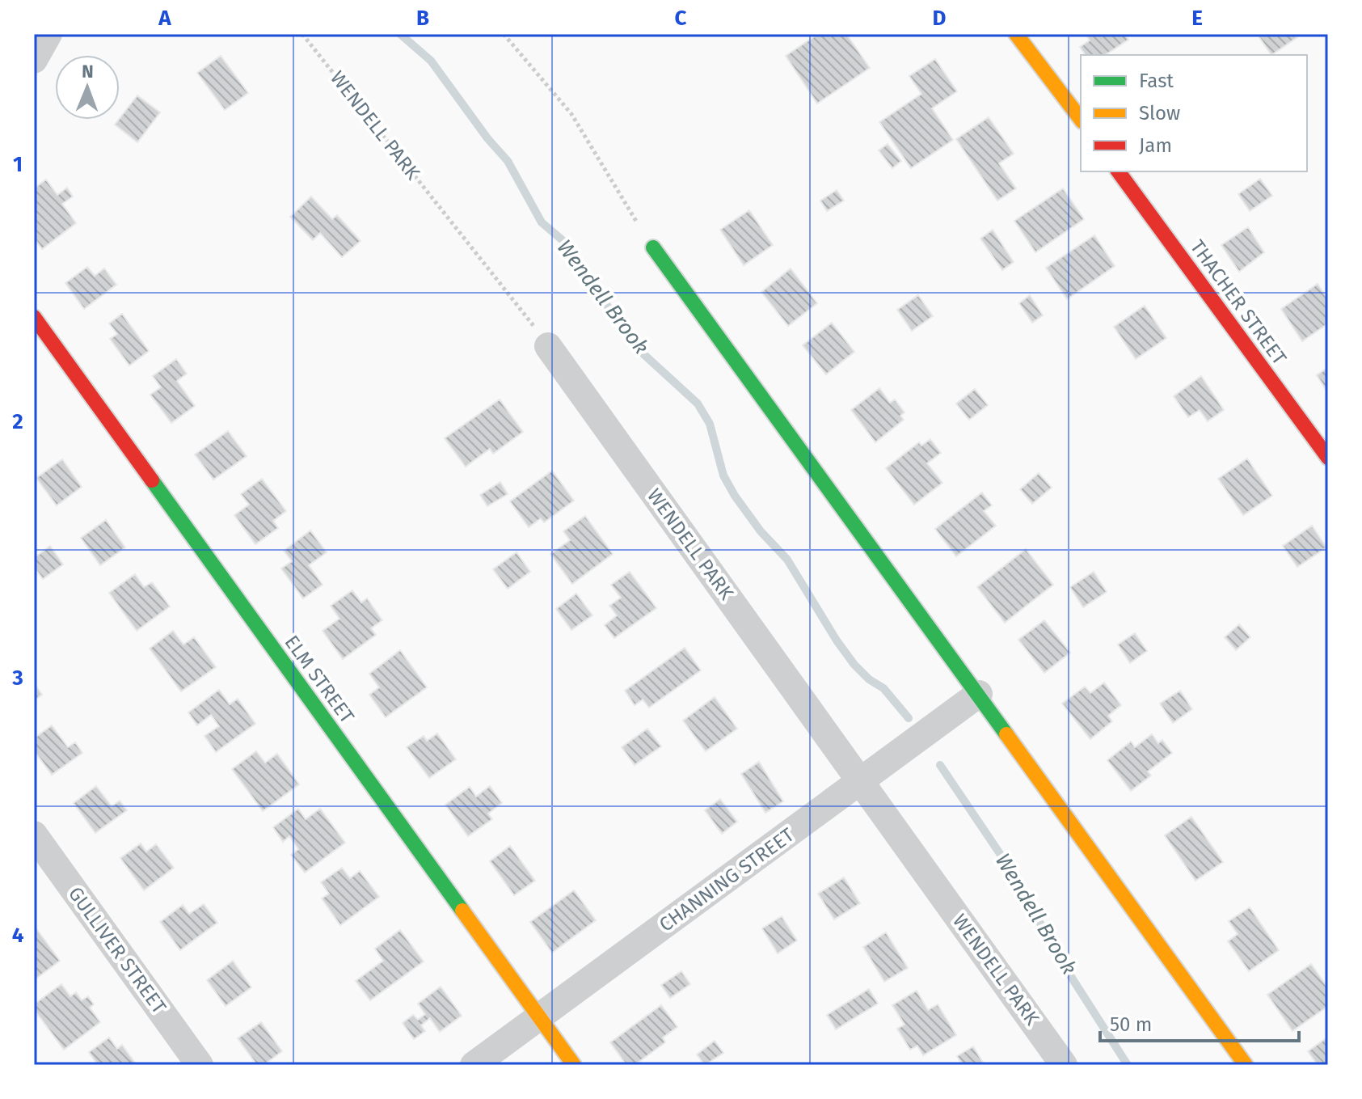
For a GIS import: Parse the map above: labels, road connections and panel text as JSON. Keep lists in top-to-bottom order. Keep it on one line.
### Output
{"streets":{"street":["WENDELL PARK","THACHER STREET","ELM STREET","CHANNING STREET","GULLIVER STREET"]},"crossings":[["WENDELL PARK","CHANNING STREET"],["ELM STREET","CHANNING STREET"]],"water":["Wendell Brook"],"legend":["Fast","Slow","Jam"],"scale_bar":"50 m","north":"top","grid":{"columns":["A","B","C","D","E"],"rows":["1","2","3","4"]}}
